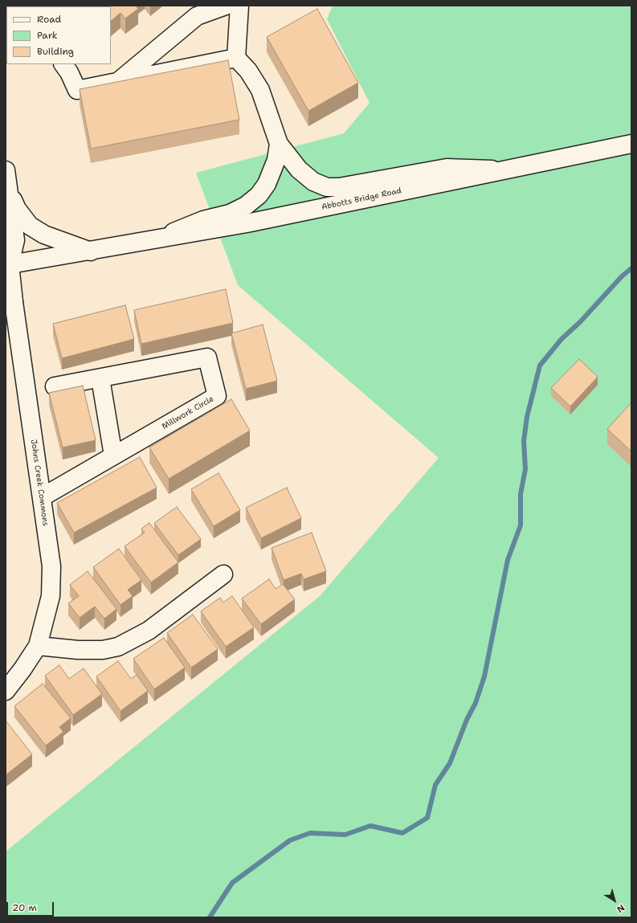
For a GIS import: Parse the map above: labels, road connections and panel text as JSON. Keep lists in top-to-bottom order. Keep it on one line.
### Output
{"streets":{"street":["Abbotts Bridge Road","Millwork Circle","Johns Creek Commons"]},"crossings":[["Abbotts Bridge Road","Johns Creek Commons"],["Millwork Circle","Johns Creek Commons"]],"legend":["Road","Park","Building"],"scale_bar":"20 m","north":"bottom right"}
